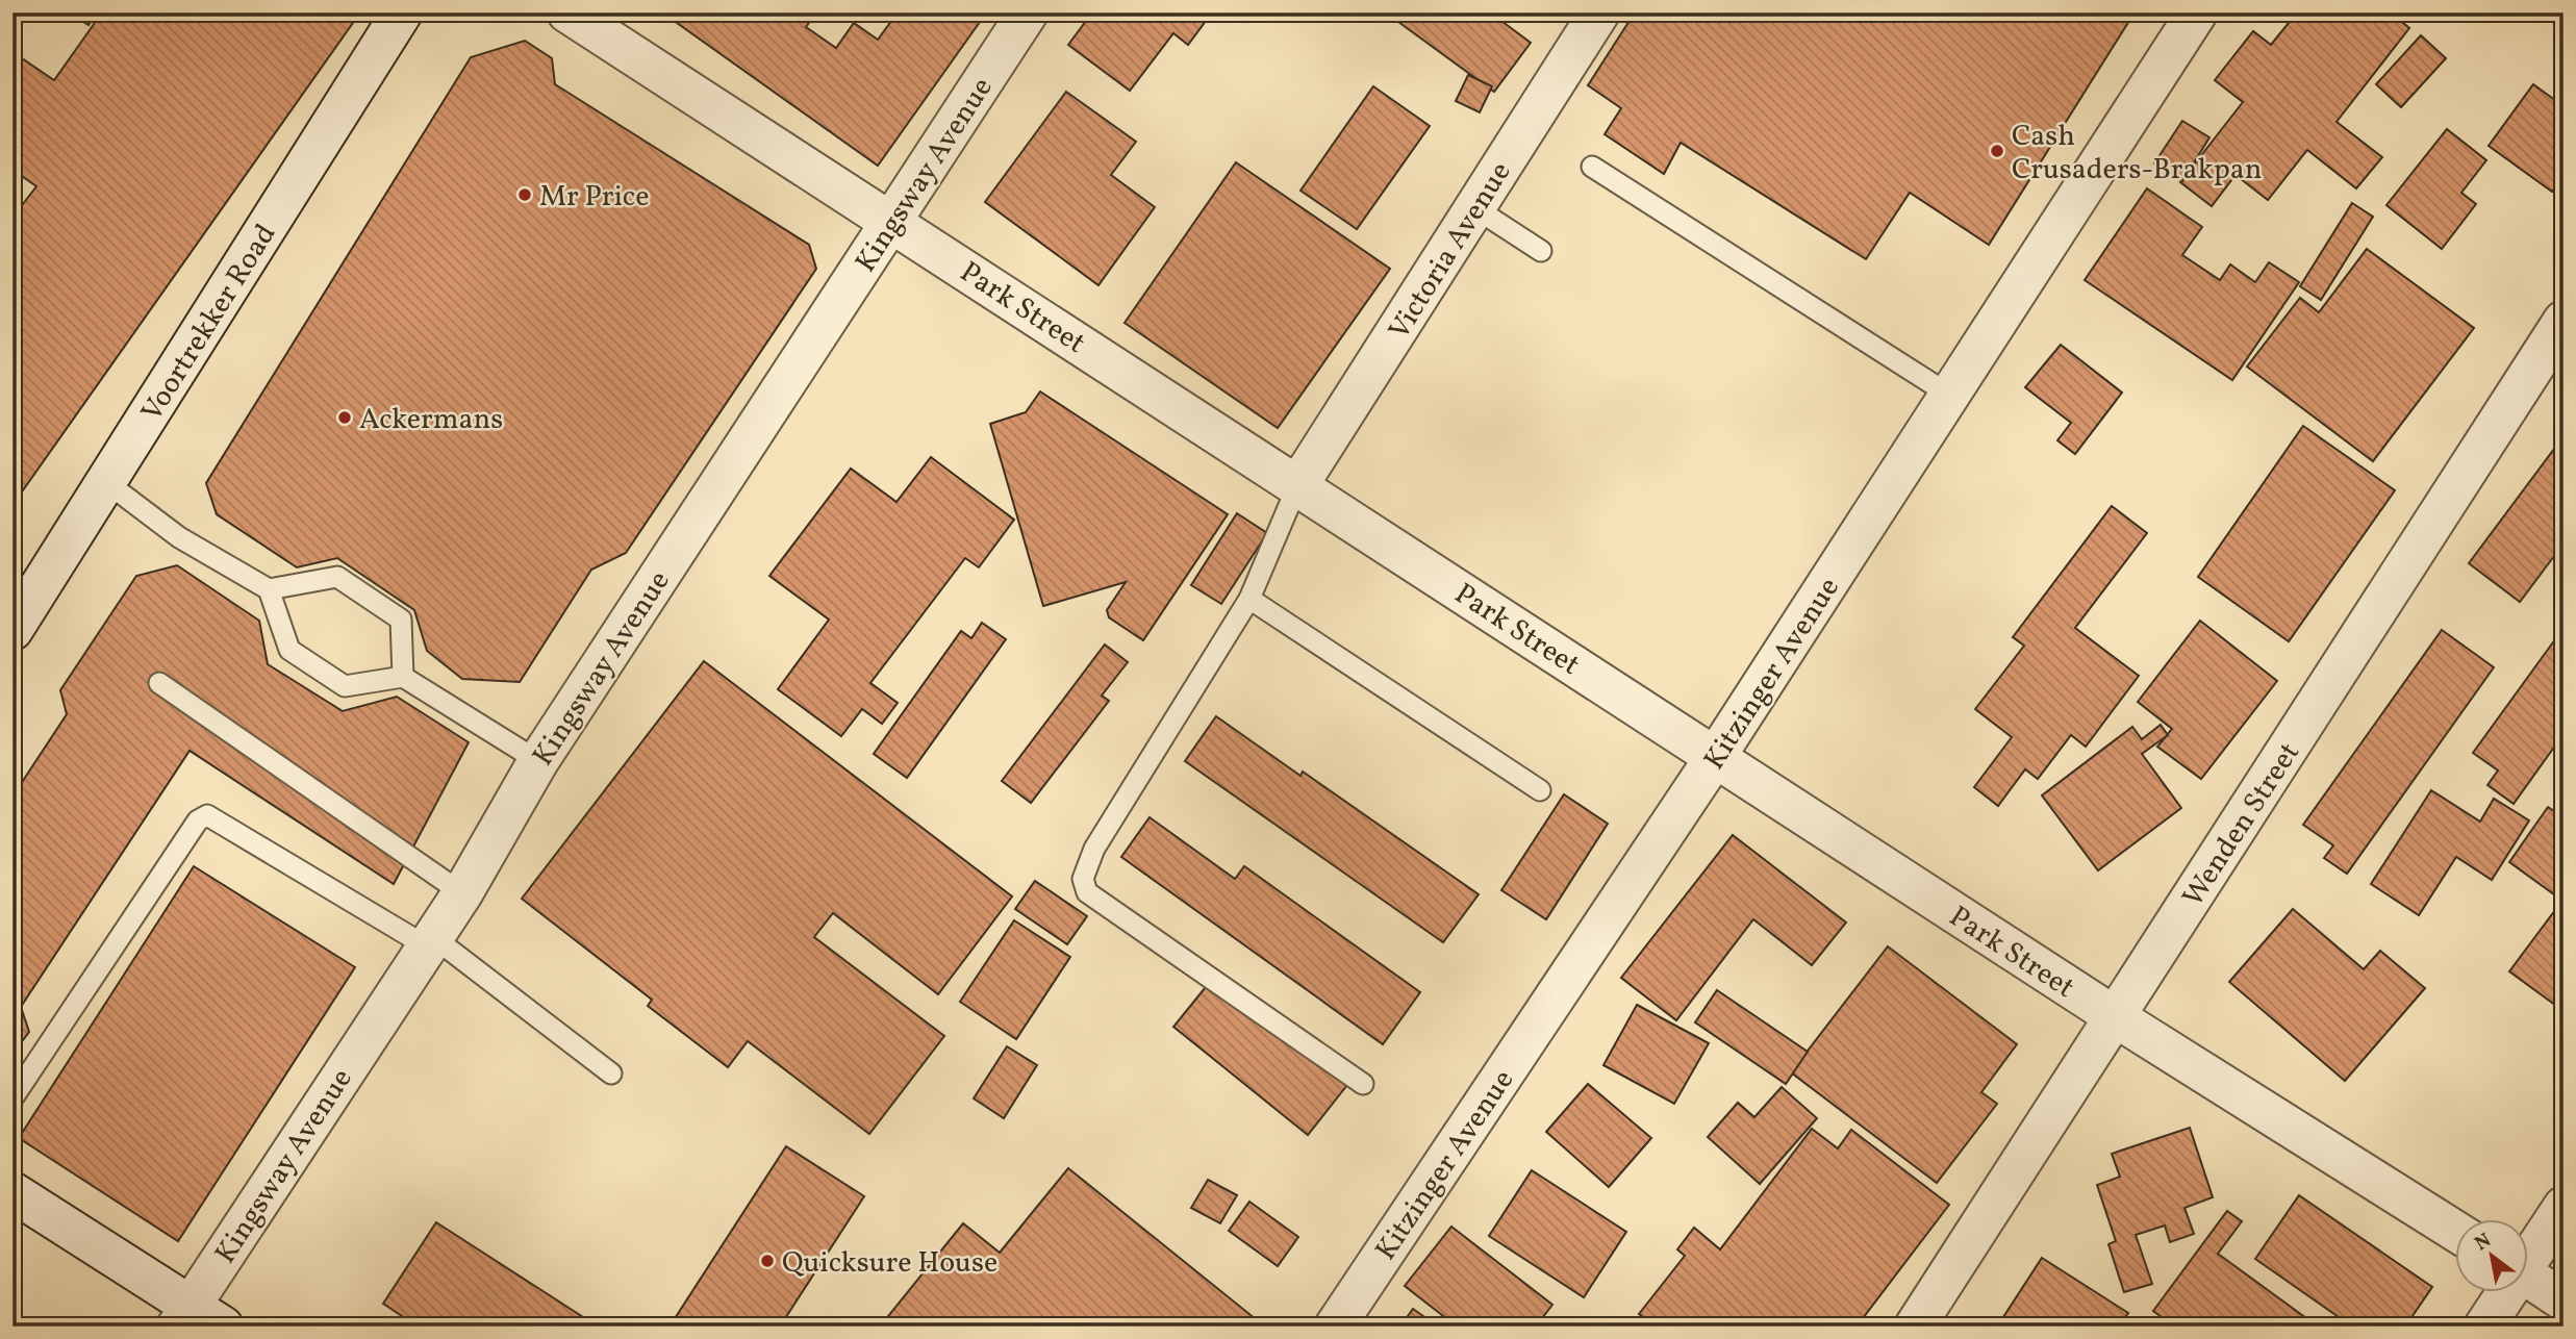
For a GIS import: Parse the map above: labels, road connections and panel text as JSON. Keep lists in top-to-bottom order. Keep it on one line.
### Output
{"streets":{"street":["Kingsway Avenue","Victoria Avenue","Park Street","Voortrekker Road","Kitzinger Avenue","Wenden Street"]},"crossings":[["Kingsway Avenue","Park Street"],["Victoria Avenue","Park Street"],["Park Street","Kitzinger Avenue"],["Park Street","Wenden Street"]],"places":["Cash Crusaders-Brakpan","Mr Price","Ackermans","Quicksure House"],"north":"top left"}
